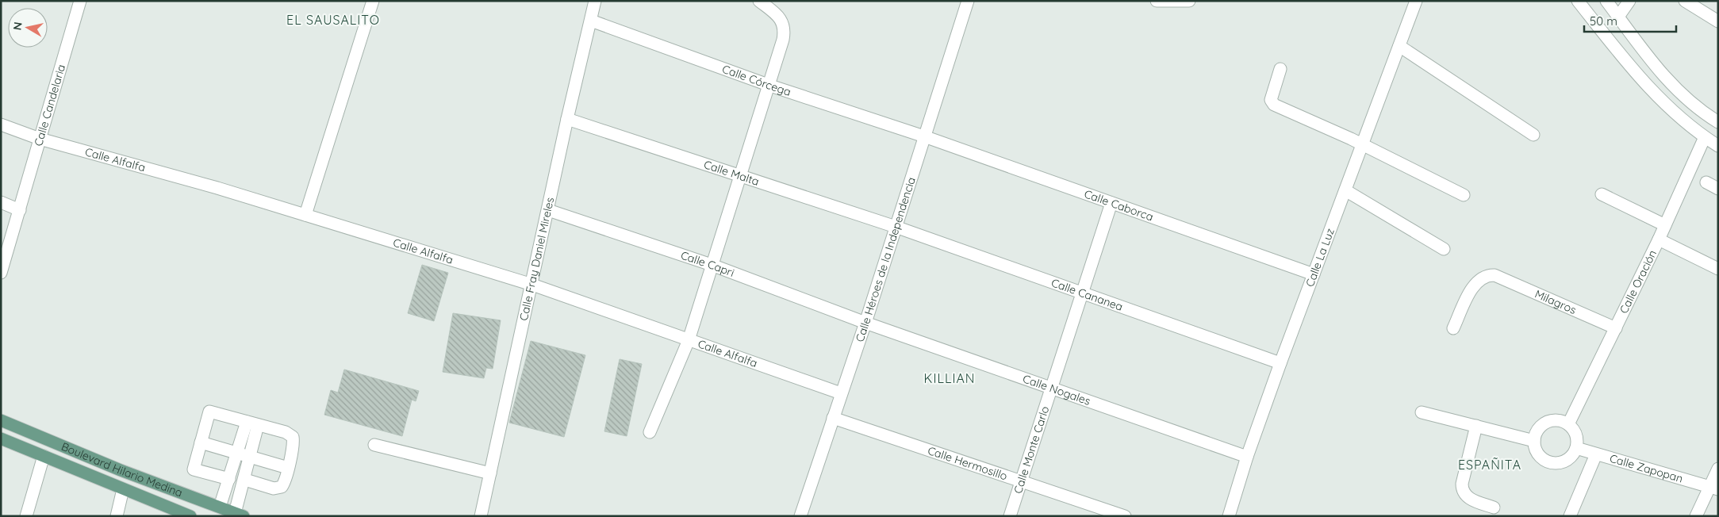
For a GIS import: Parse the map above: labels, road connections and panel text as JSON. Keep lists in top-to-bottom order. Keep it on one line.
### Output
{"streets":{"main road":["Boulevard Hilario Medina"],"street":["Calle Córcega","Calle Candelaria","Calle Alfalfa","Calle Malta","Calle Caborca","Calle La Luz","Calle Fray Daniel Mireles","Calle Héroes de la Independencia","Calle Capri","Calle Oración","Calle Cananea","Milagros","Calle Nogales","Calle Monte Carlo","Calle Hermosillo","Calle Zapopan"]},"crossings":[["Calle Córcega","Calle Caborca"],["Calle Córcega","Calle Fray Daniel Mireles"],["Calle Córcega","Calle Héroes de la Independencia"],["Calle Candelaria","Calle Alfalfa"],["Calle Alfalfa","Calle Fray Daniel Mireles"],["Calle Alfalfa","Calle Héroes de la Independencia"],["Calle Malta","Calle Fray Daniel Mireles"],["Calle Malta","Calle Héroes de la Independencia"],["Calle Malta","Calle Cananea"],["Calle Caborca","Calle La Luz"],["Calle Caborca","Calle Héroes de la Independencia"],["Calle Caborca","Calle Monte Carlo"],["Calle La Luz","Calle Cananea"],["Calle La Luz","Calle Nogales"],["Calle Fray Daniel Mireles","Calle Capri"],["Calle Héroes de la Independencia","Calle Capri"],["Calle Héroes de la Independencia","Calle Cananea"],["Calle Héroes de la Independencia","Calle Nogales"],["Calle Héroes de la Independencia","Calle Hermosillo"],["Calle Capri","Calle Nogales"],["Calle Oración","Milagros"],["Calle Oración","Calle Zapopan"],["Calle Cananea","Calle Monte Carlo"],["Calle Nogales","Calle Monte Carlo"],["Calle Monte Carlo","Calle Hermosillo"]],"districts":["EL SAUSALITO","KILLIAN","ESPAÑITA"],"scale_bar":"50 m","north":"left"}
